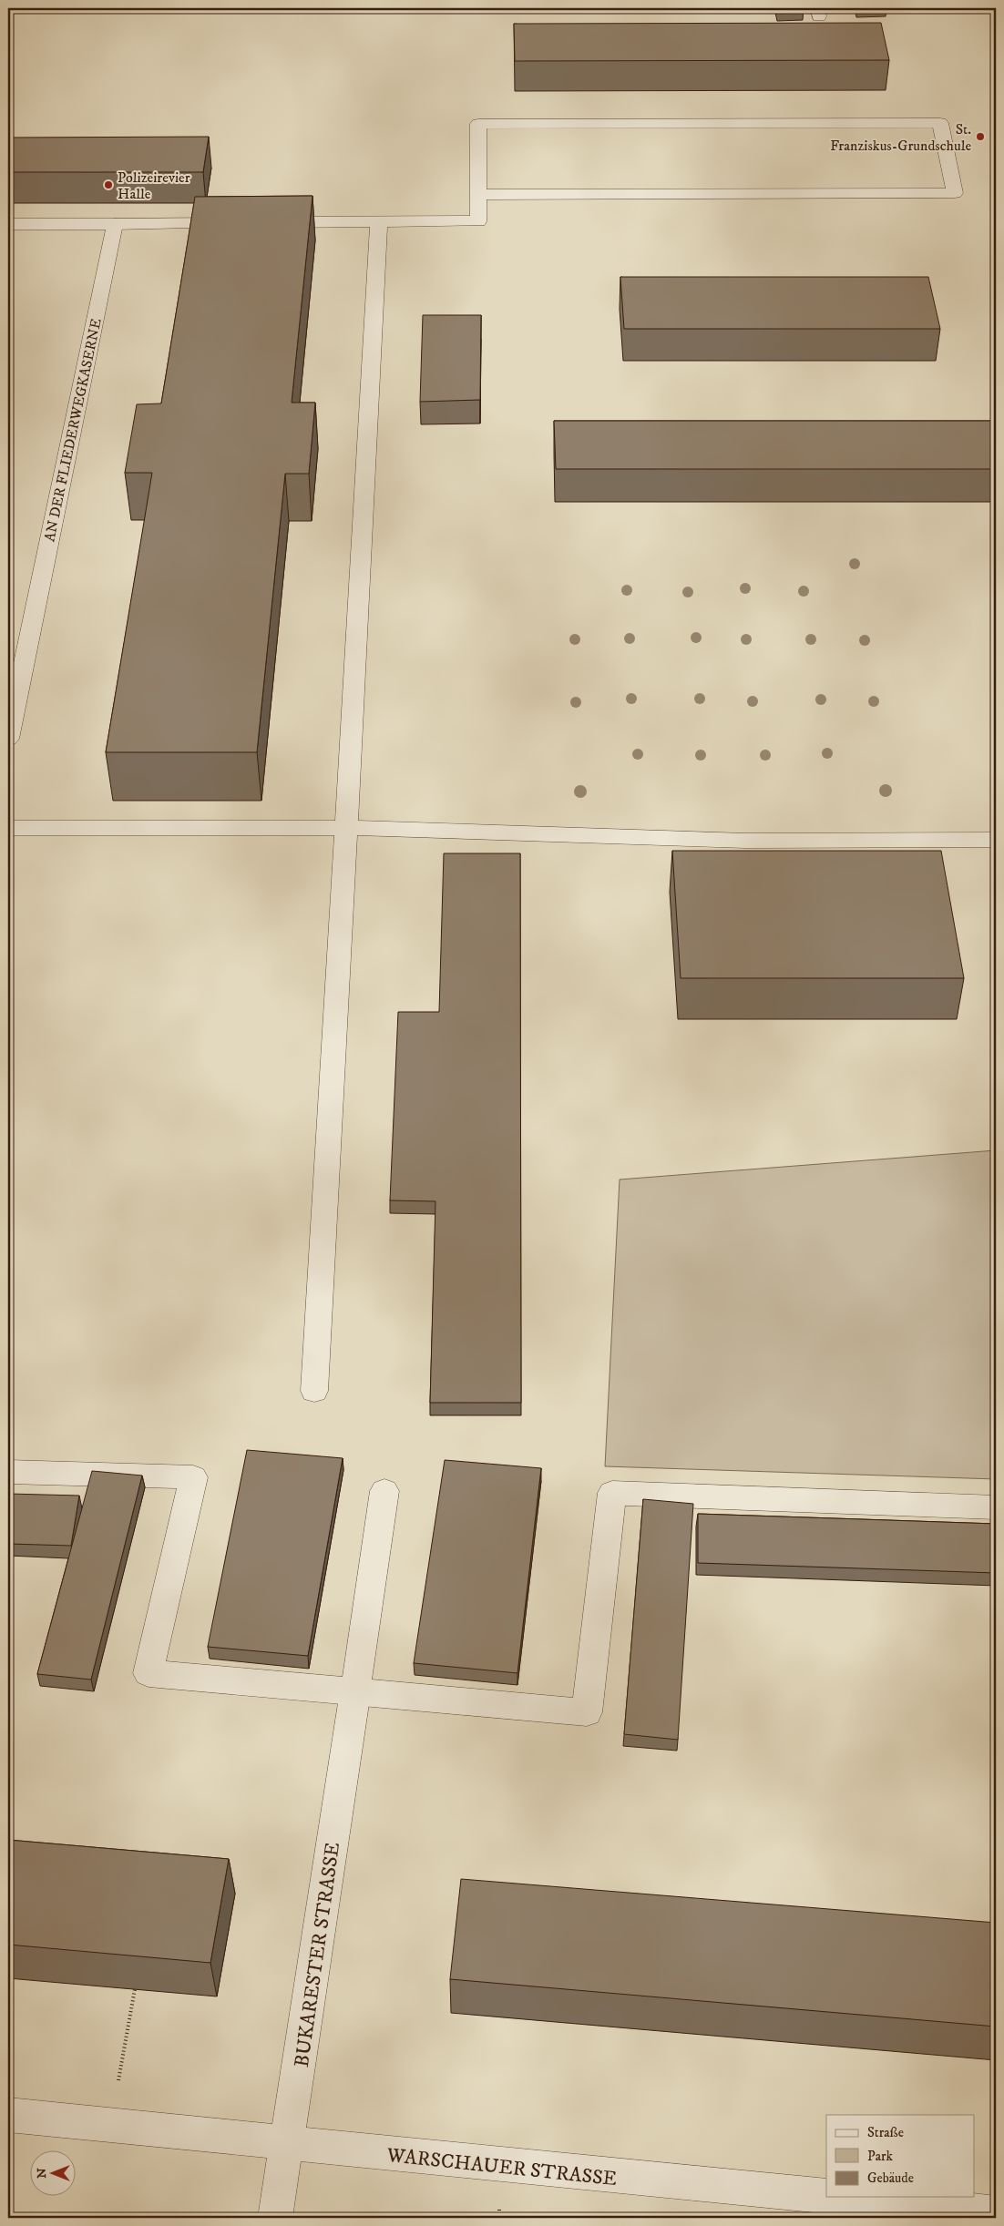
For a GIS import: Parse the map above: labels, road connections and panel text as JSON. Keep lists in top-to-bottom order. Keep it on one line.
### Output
{"streets":{"street":["AN DER FLIEDERWEGKASERNE","BUKARESTER STRASSE","WARSCHAUER STRASSE"]},"crossings":[["BUKARESTER STRASSE","WARSCHAUER STRASSE"]],"places":["St. Franziskus-Grundschule","Polizeirevier Halle"],"legend":["Straße","Park","Gebäude"],"north":"left"}
